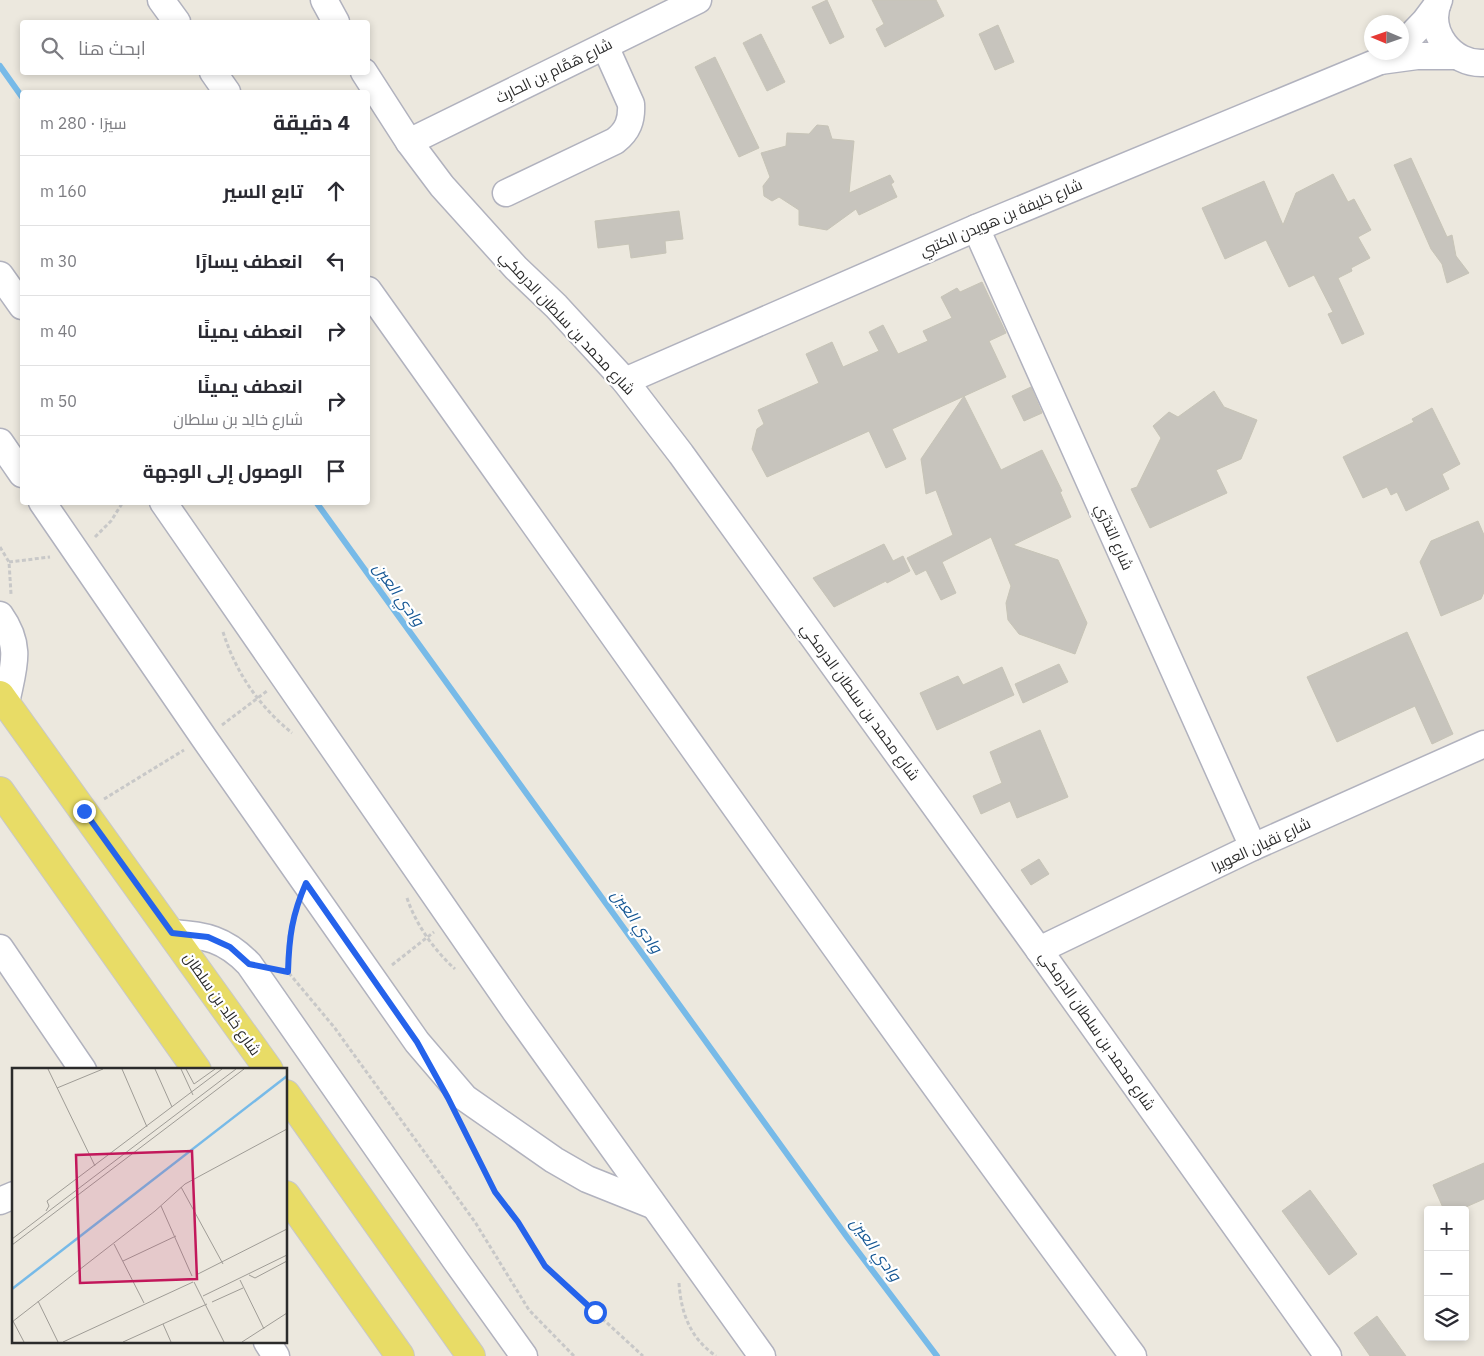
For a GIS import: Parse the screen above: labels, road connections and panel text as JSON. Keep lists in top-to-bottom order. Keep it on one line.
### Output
{"streets":{"main road":["شارع خالِد بن سلطان"],"street":["شارع هَمَّام بن الحارِث","شارع خليفة بن هويدن الكتبي","شارع محمد بن سلطان الدرمكي","شارع التذرّي","شارع نقيان العويرا"]},"crossings":[["شارع هَمَّام بن الحارِث","شارع محمد بن سلطان الدرمكي"],["شارع خليفة بن هويدن الكتبي","شارع محمد بن سلطان الدرمكي"],["شارع خليفة بن هويدن الكتبي","شارع التذرّي"],["شارع محمد بن سلطان الدرمكي","شارع نقيان العويرا"],["شارع التذرّي","شارع نقيان العويرا"]],"water":["وادي العين"],"north":"left","page":{"search":"ابحث هنا","heading":["4 دقيقة","سيرًا · 280 m"],"list":[["تابع السير","160 m"],["انعطف يسارًا","30 m"],["انعطف يمينًا","40 m"],["انعطف يمينًا","شارع خالِد بن سلطان","50 m"],"الوصول إلى الوجهة"],"map_buttons":["+","−"]}}
